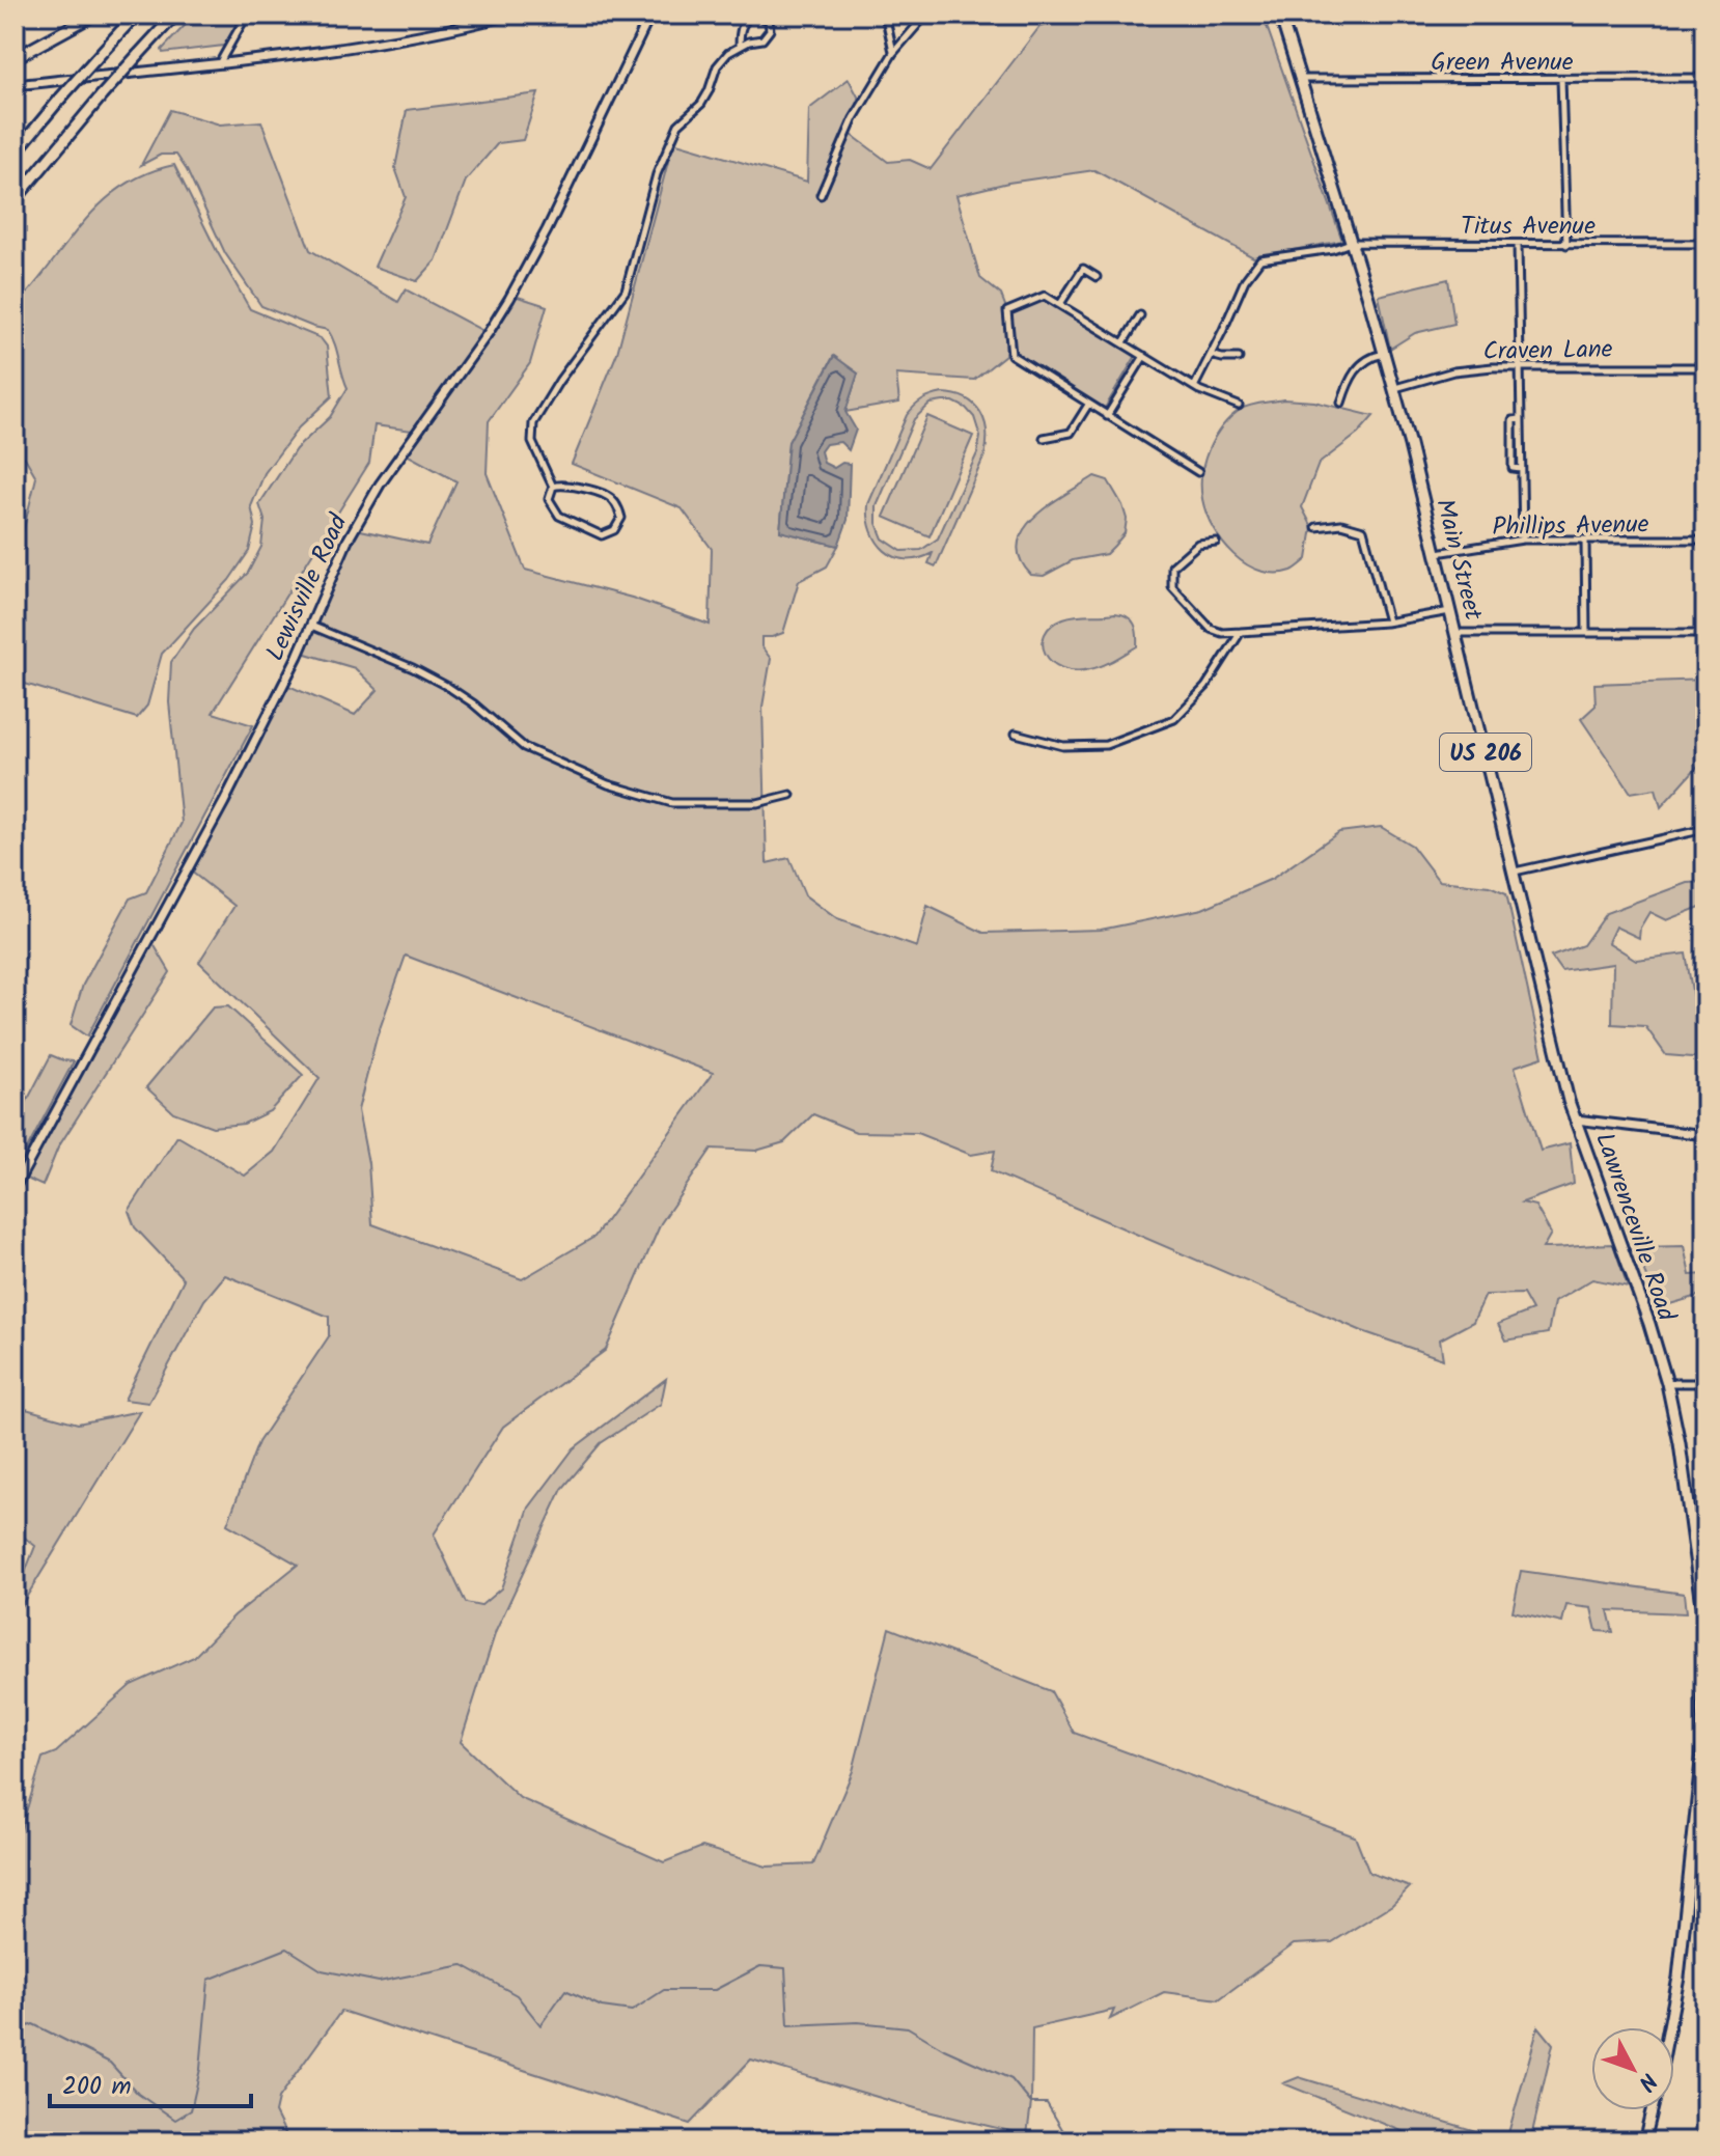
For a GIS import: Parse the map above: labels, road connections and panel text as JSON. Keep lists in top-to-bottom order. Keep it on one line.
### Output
{"streets":{"highway":["Main Street","US 206","Lawrenceville Road"],"street":["Green Avenue","Titus Avenue","Craven Lane","Phillips Avenue","Lewisville Road"]},"crossings":[["Green Avenue","Main Street"],["Titus Avenue","Main Street"],["Craven Lane","Main Street"],["Phillips Avenue","Main Street"],["Main Street","Lawrenceville Road"]],"scale_bar":"200 m","north":"bottom right"}
